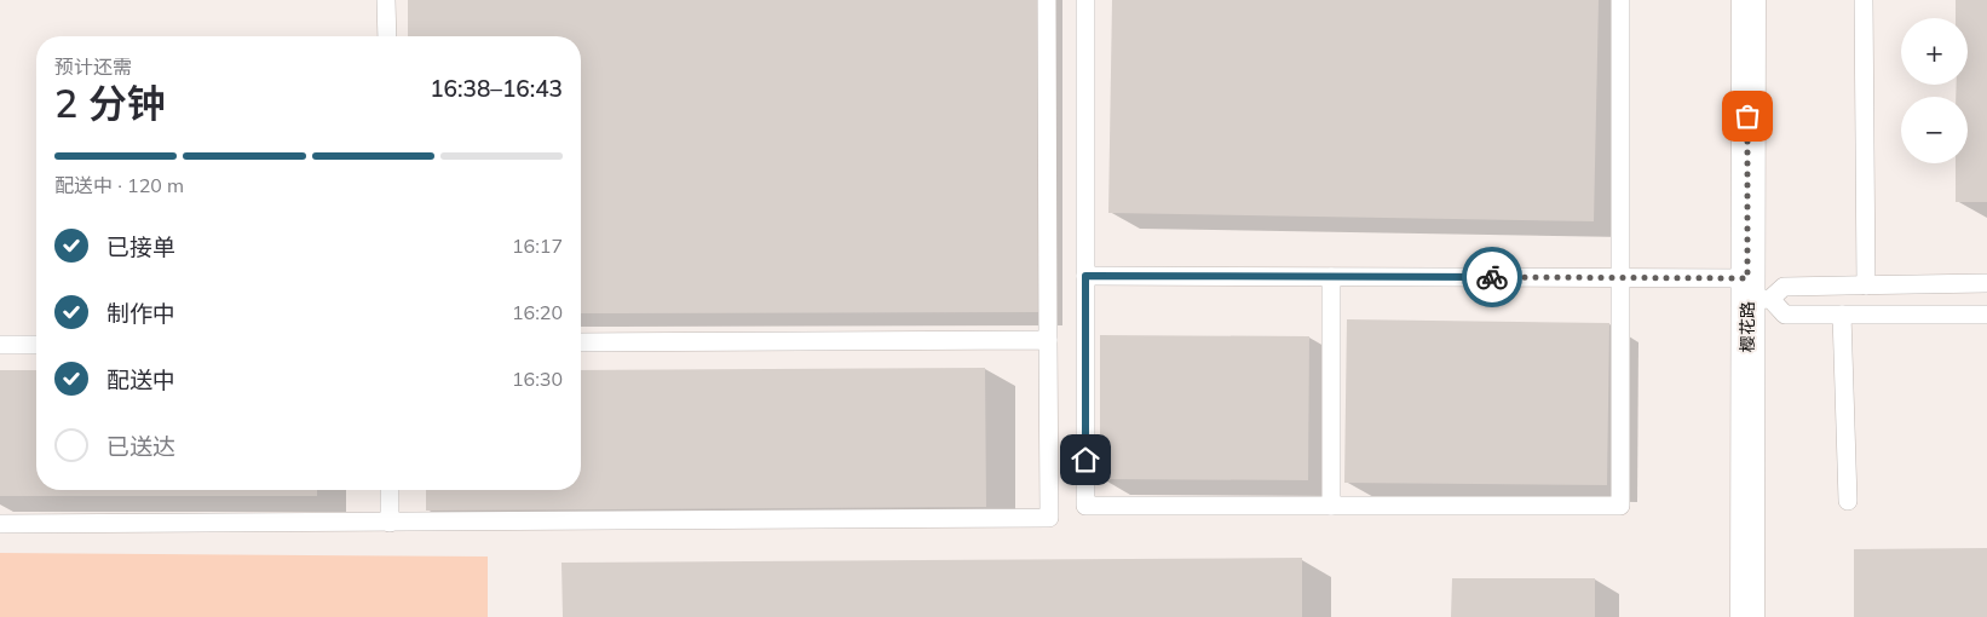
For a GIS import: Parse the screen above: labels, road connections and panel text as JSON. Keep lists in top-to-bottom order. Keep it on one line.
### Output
{"streets":{"street":["樱花路"]},"page":{"map_buttons":["+","−"],"heading":["2 分钟","预计还需","16:38–16:43"],"bar":"配送中 · 120 m","list":[["已接单","16:17"],["制作中","16:20"],["配送中","16:30"],"已送达"]}}
